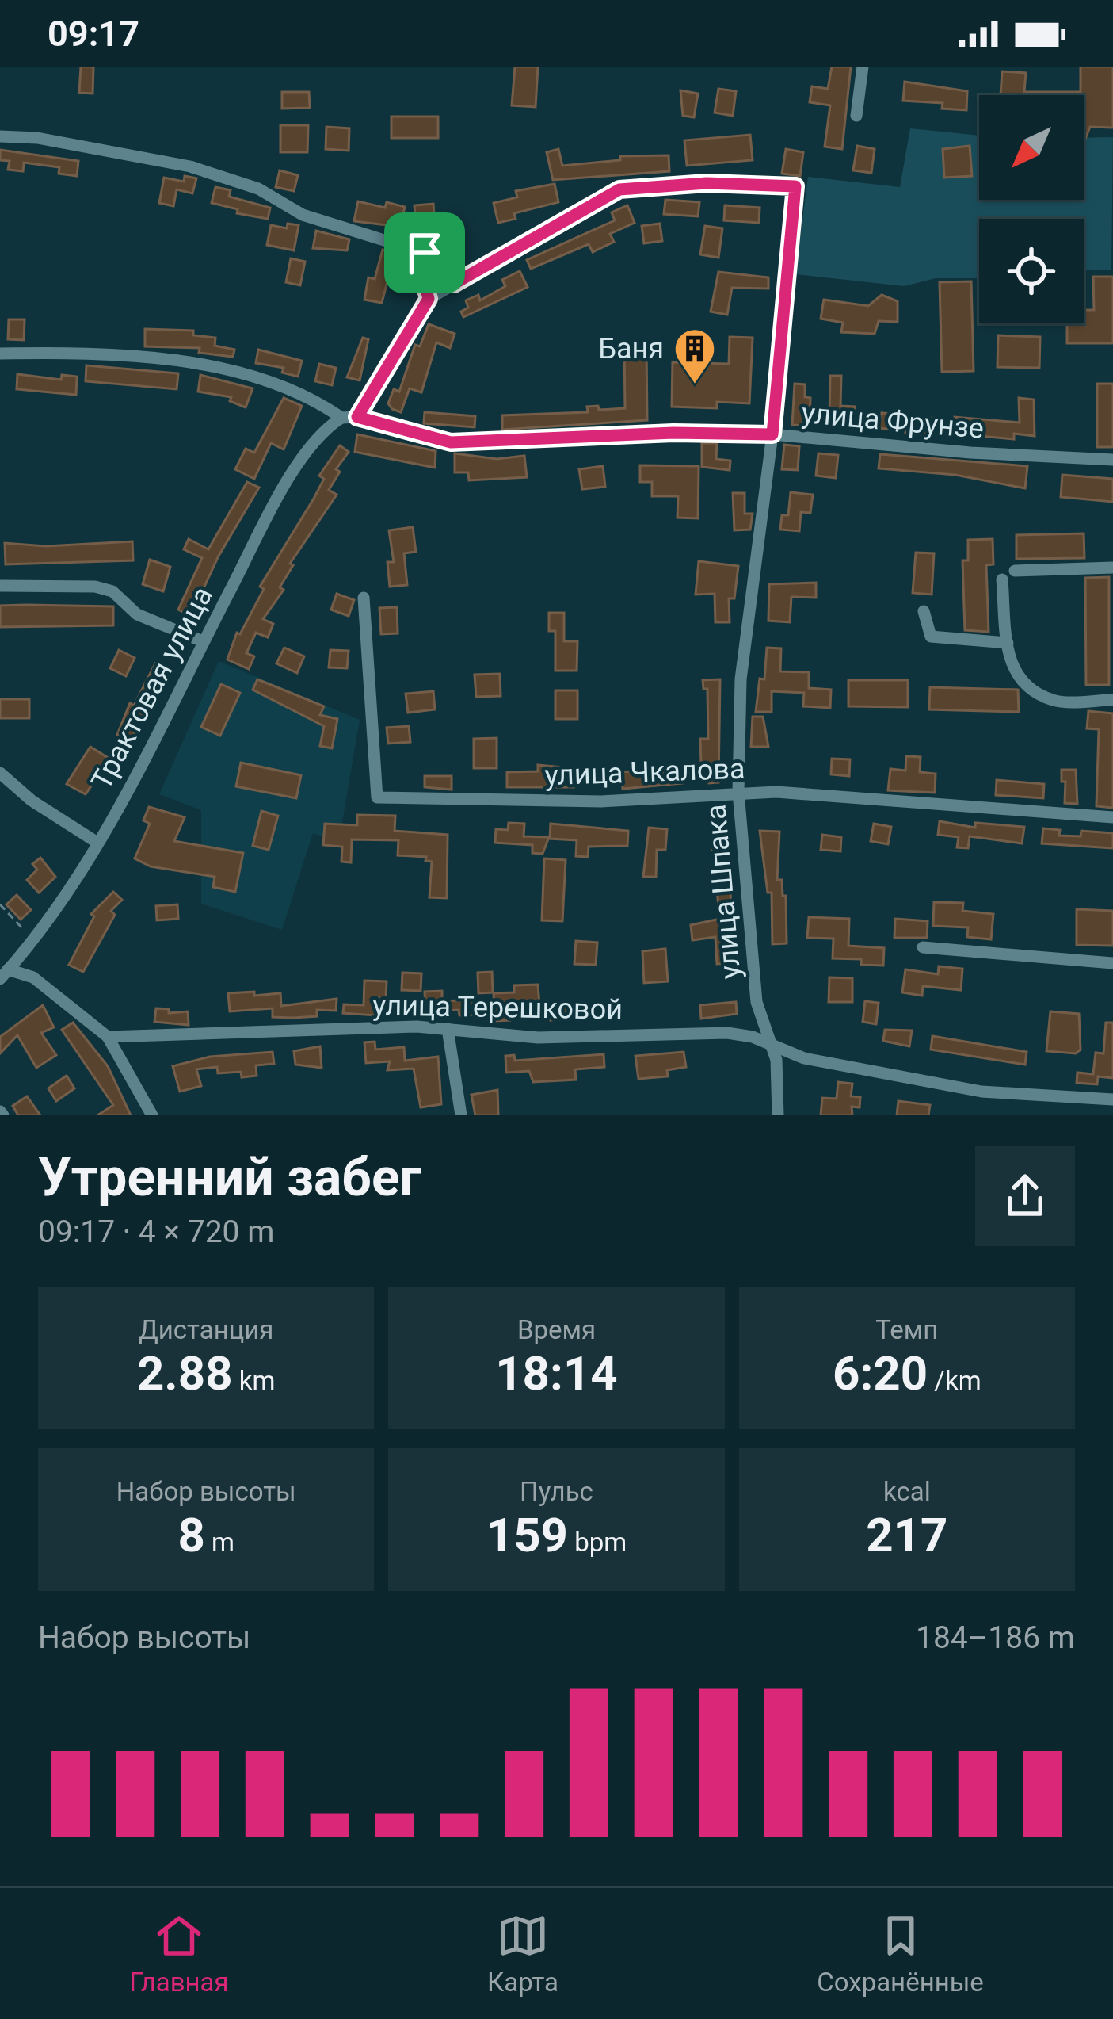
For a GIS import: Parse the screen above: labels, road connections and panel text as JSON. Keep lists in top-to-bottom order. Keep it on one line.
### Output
{"streets":{"street":["улица Фрунзе","Трактовая улица","улица Чкалова","улица Шпака","улица Терешковой"]},"crossings":[["улица Фрунзе","Трактовая улица"],["улица Фрунзе","улица Шпака"],["улица Чкалова","улица Шпака"],["улица Шпака","улица Терешковой"]],"places":{"building":["Баня"]},"north":"bottom left","page":{"status":"09:17","heading":["Утренний забег","09:17 · 4 × 720 m"],"stats":[["Дистанция","2.88 km"],["Время","18:14"],["Темп","6:20 /km"],["Набор высоты","8 m"],["Пульс","159 bpm"],["kcal","217"]],"chart":["Набор высоты","184–186 m"],"tabs":["Главная","Карта","Сохранённые"]}}
